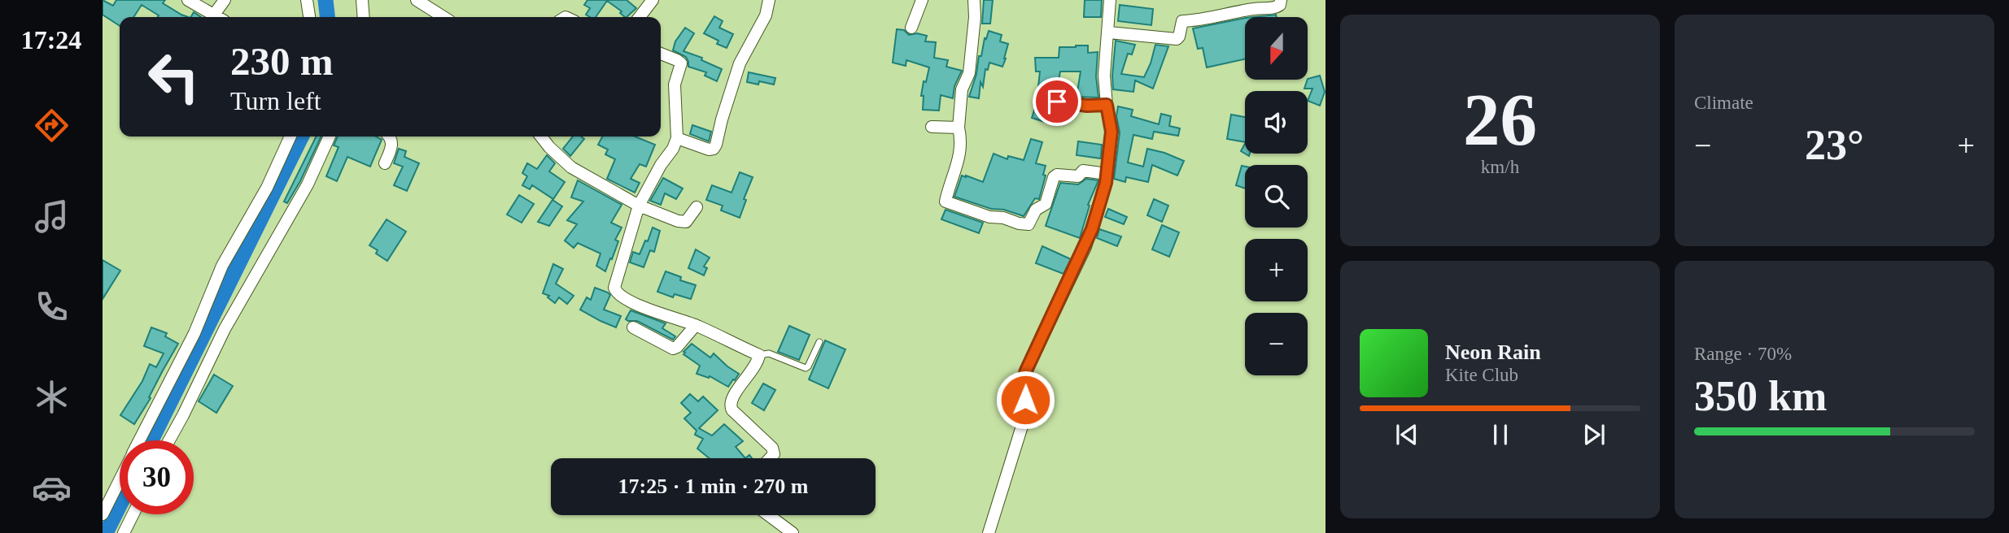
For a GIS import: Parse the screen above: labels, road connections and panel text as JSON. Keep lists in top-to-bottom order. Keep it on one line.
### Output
{"north":"bottom","page":{"tabs":"17:24","tile":[["26","km/h"],"Climate",["Range · 70%","350 km"]],"map_buttons":["+","−"],"turn":["230 m","Turn left"],"heat":["−","23°","+"],"song":["Neon Rain","Kite Club"],"limit":"30","trip":"17:25 · 1 min · 270 m"}}
